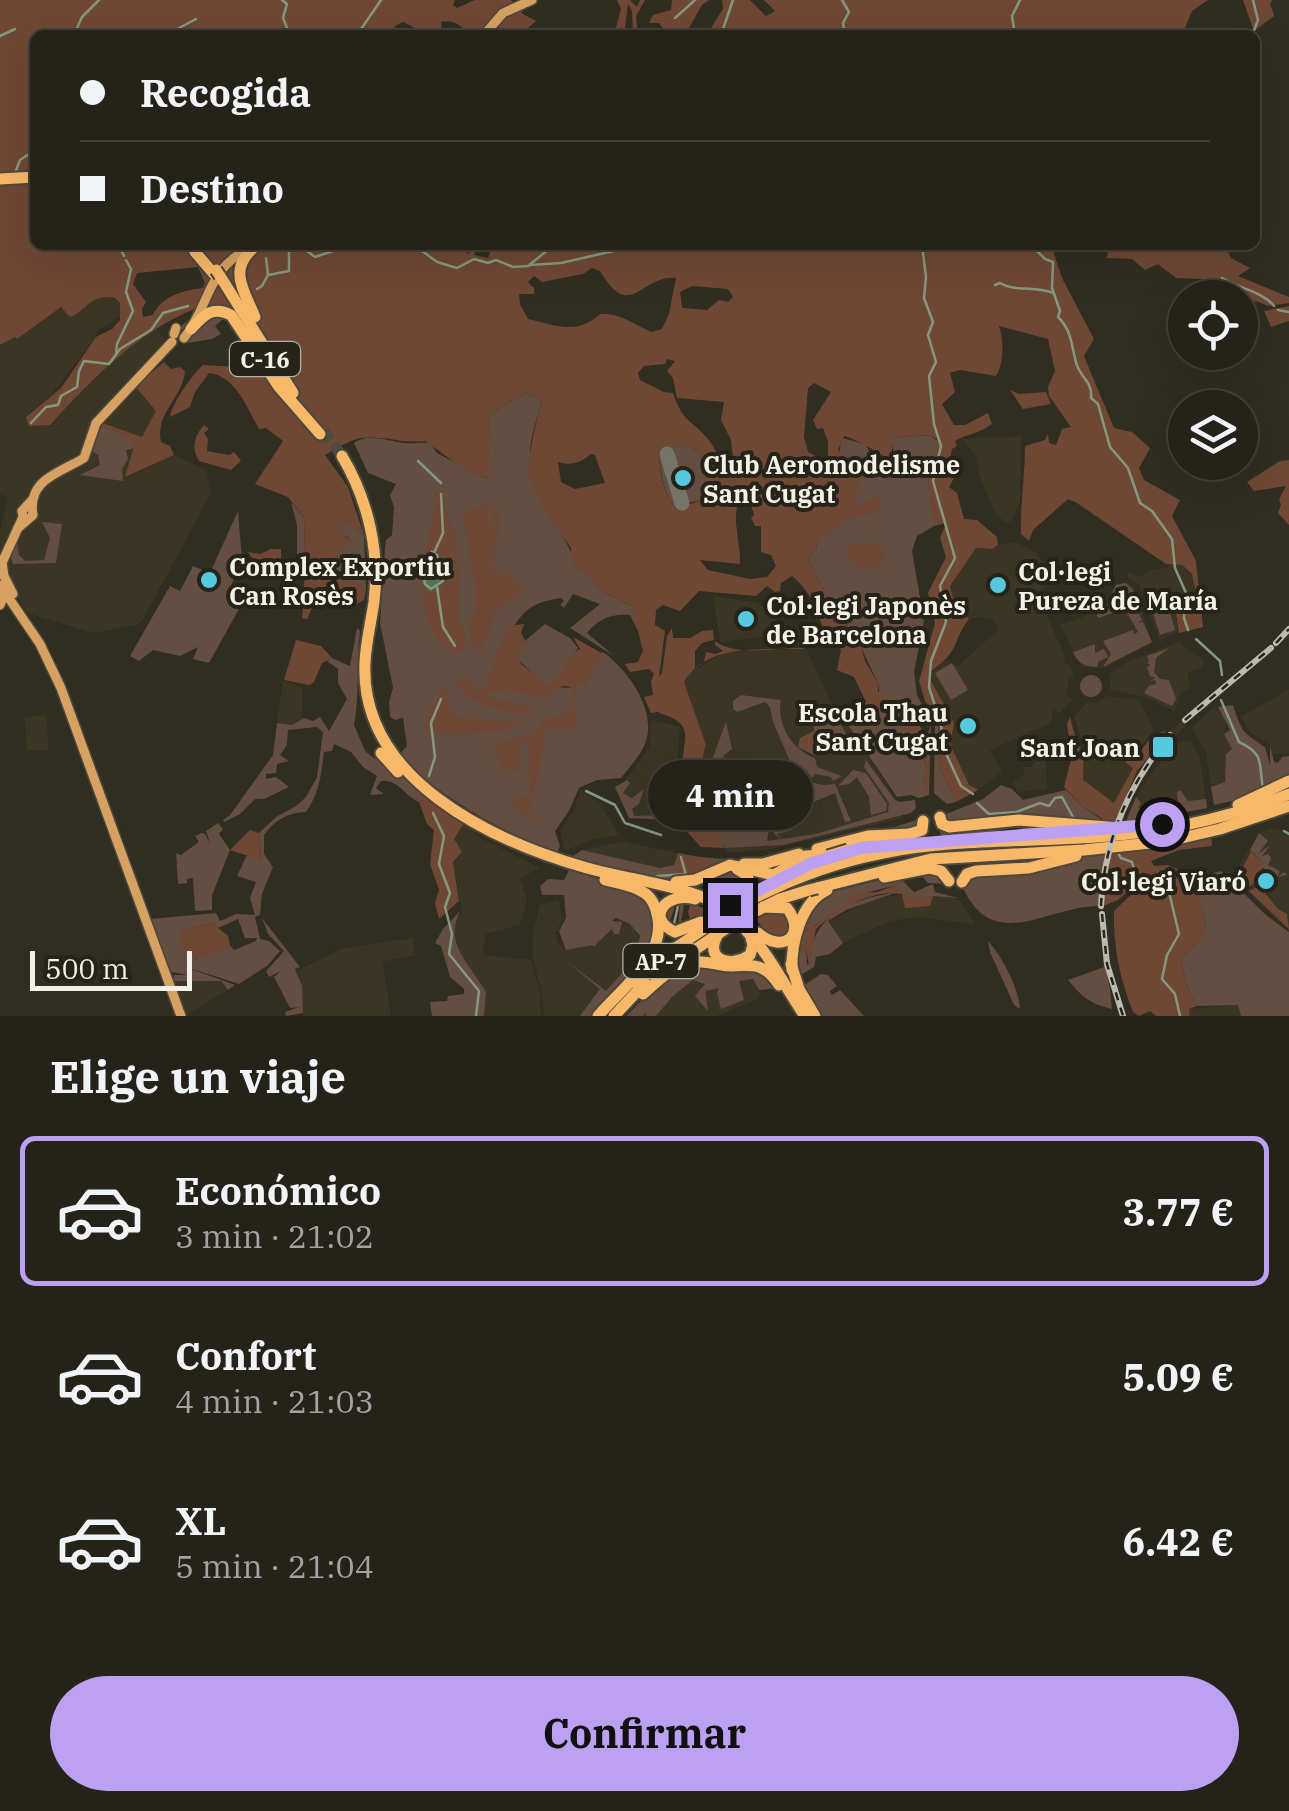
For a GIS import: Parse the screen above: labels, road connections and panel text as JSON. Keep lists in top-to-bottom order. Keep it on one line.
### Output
{"streets":{"highway":["C-16","AP-7"]},"places":{"other":["Club Aeromodelisme Sant Cugat","Complex Exportiu Can Rosès","Col·legi Pureza de María","Col·legi Japonès de Barcelona","Escola Thau Sant Cugat","Col·legi Viaró"],"transit":["Sant Joan"]},"scale_bar":"500 m","page":{"banner":["Recogida","Destino"],"bubble":"4 min","scale":"500 m","heading":"Elige un viaje","list":[{"name":"Económico","note":"3 min · 21:02","value":"3.77 €"},{"name":"Confort","note":"4 min · 21:03","value":"5.09 €"},{"name":"XL","note":"5 min · 21:04","value":"6.42 €"}],"buttons":"Confirmar"}}
